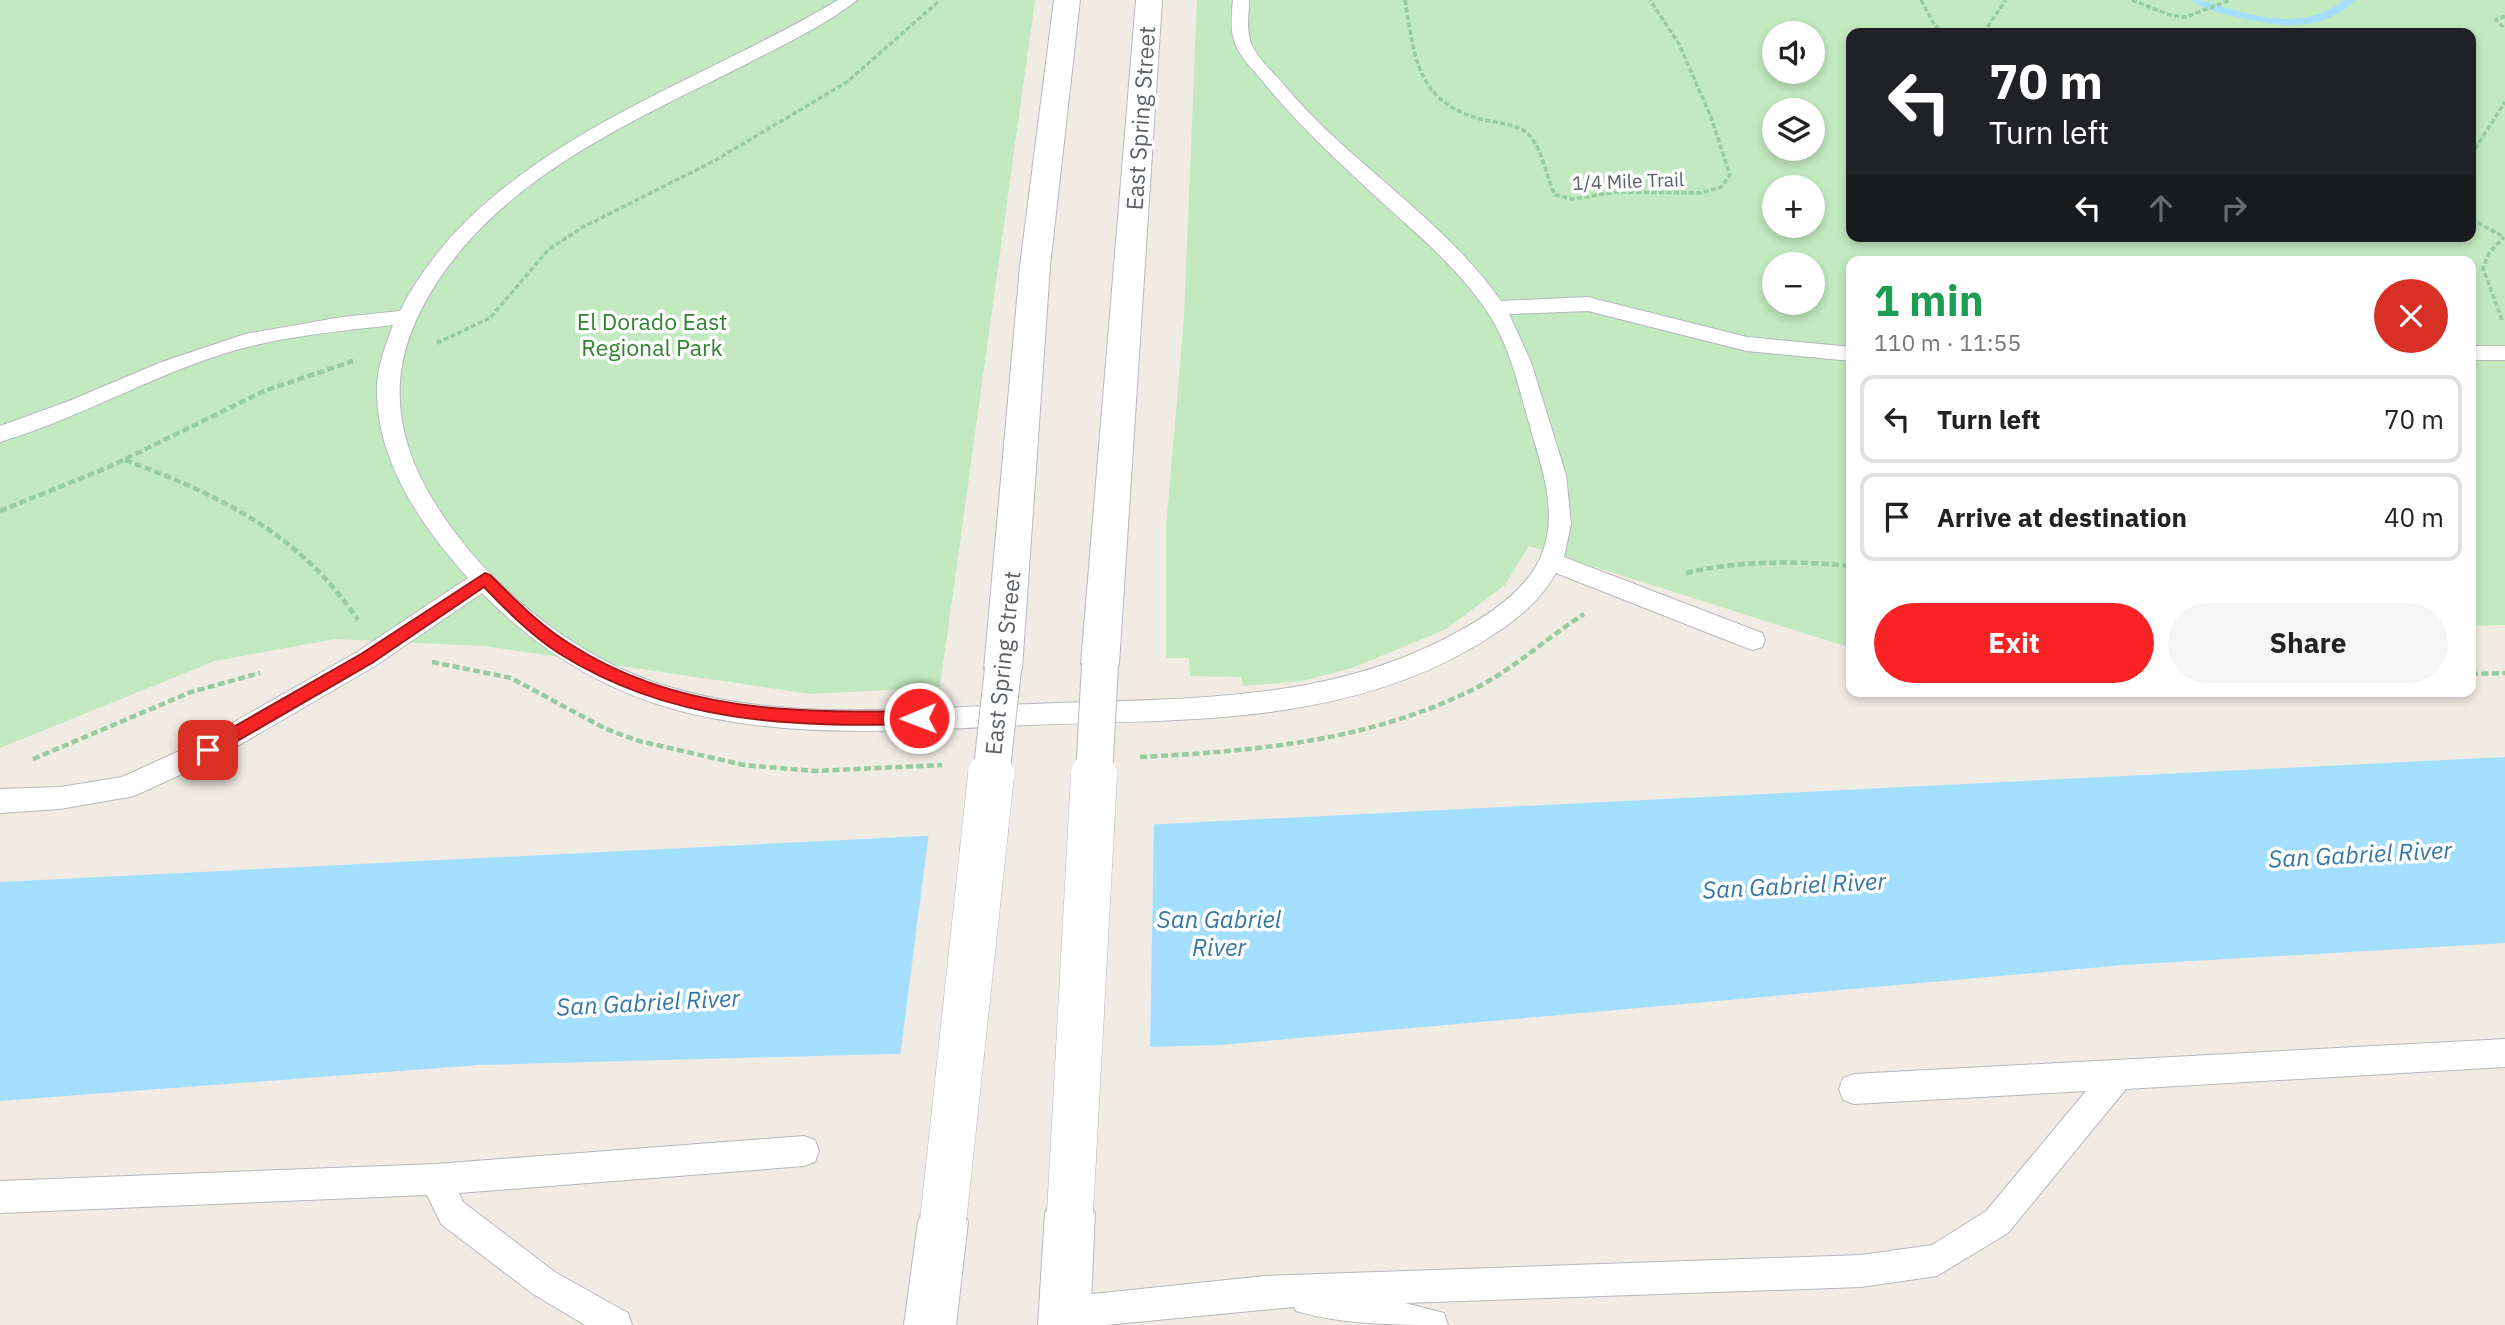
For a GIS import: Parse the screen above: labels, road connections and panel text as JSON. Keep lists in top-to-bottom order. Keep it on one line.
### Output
{"streets":{"main road":["East Spring Street"],"path":["1/4 Mile Trail"]},"water":["San Gabriel River"],"parks":["El Dorado East Regional Park"],"page":{"map_buttons":["+","−"],"turn":["70 m","Turn left"],"heading":["1 min","110 m · 11:55"],"list":[{"name":"Turn left","value":"70 m"},{"name":"Arrive at destination","value":"40 m"}],"buttons":["Exit","Share"]}}
